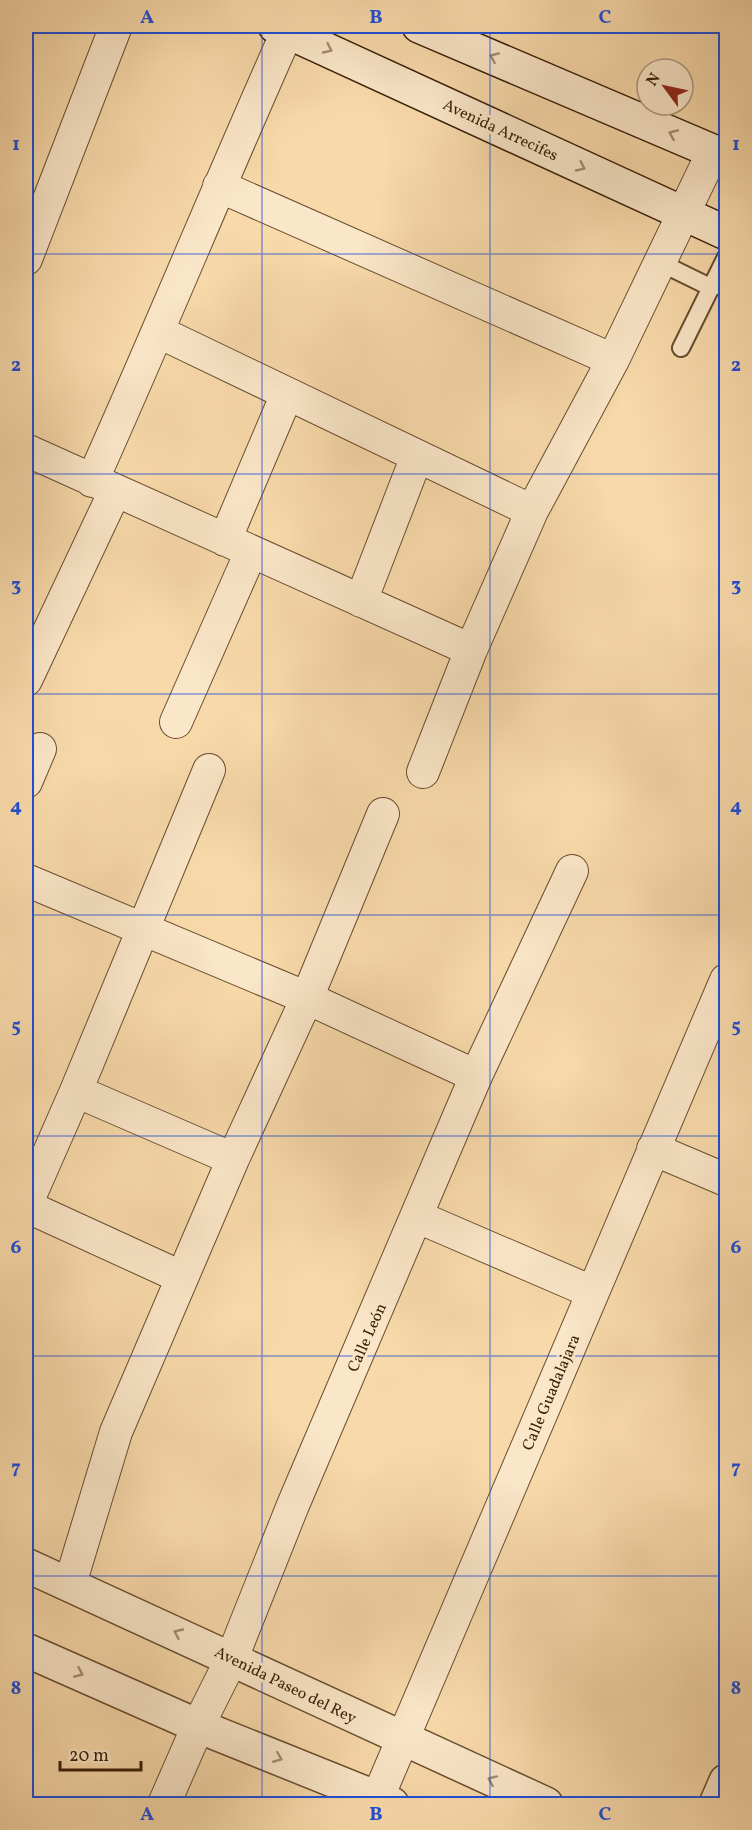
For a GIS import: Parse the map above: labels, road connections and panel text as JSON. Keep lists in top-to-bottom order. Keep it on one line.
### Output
{"streets":{"street":["Avenida Arrecifes","Calle León","Calle Guadalajara","Avenida Paseo del Rey"]},"crossings":[["Calle León","Avenida Paseo del Rey"],["Calle Guadalajara","Avenida Paseo del Rey"]],"scale_bar":"20 m","north":"top left","grid":{"columns":["A","B","C"],"rows":["1","2","3","4","5","6","7","8"]}}
